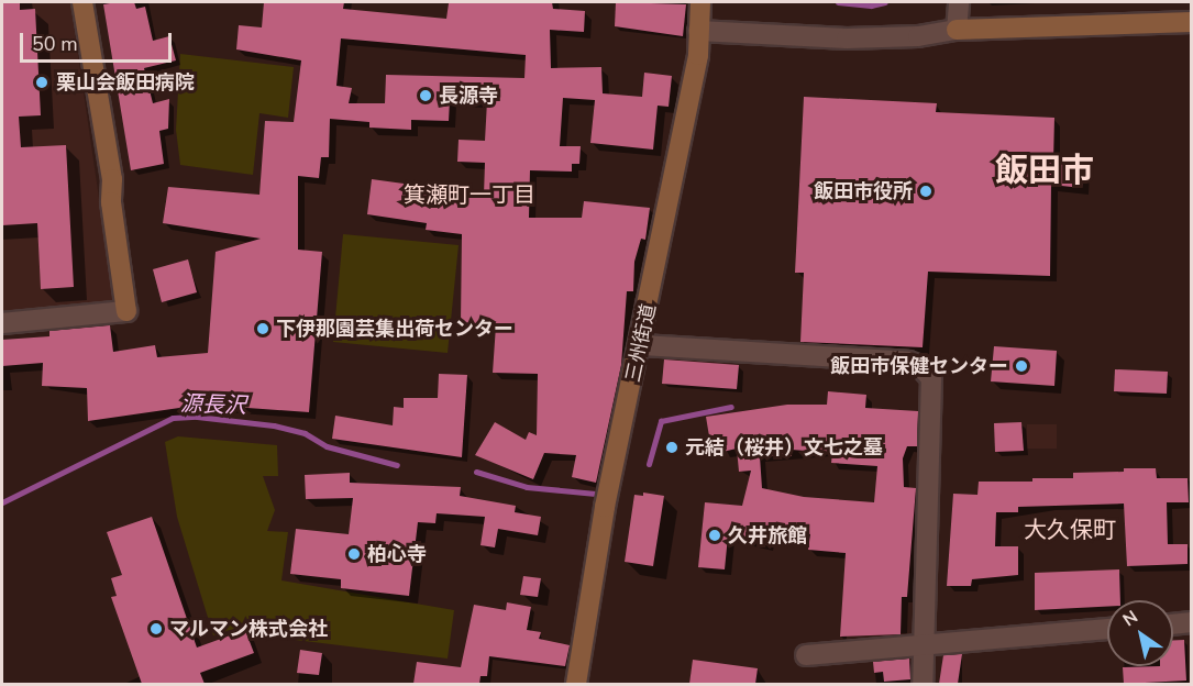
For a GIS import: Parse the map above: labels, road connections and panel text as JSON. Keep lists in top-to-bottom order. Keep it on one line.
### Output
{"streets":{"street":["三州街道"]},"districts":["飯田市","箕瀬町一丁目","大久保町"],"water":["源長沢"],"places":["栗山会飯田病院","長源寺","飯田市役所","下伊那園芸集出荷センター","飯田市保健センター","元結（桜井）文七之墓","久井旅館","柏心寺","マルマン株式会社"],"scale_bar":"50 m","north":"top left"}
